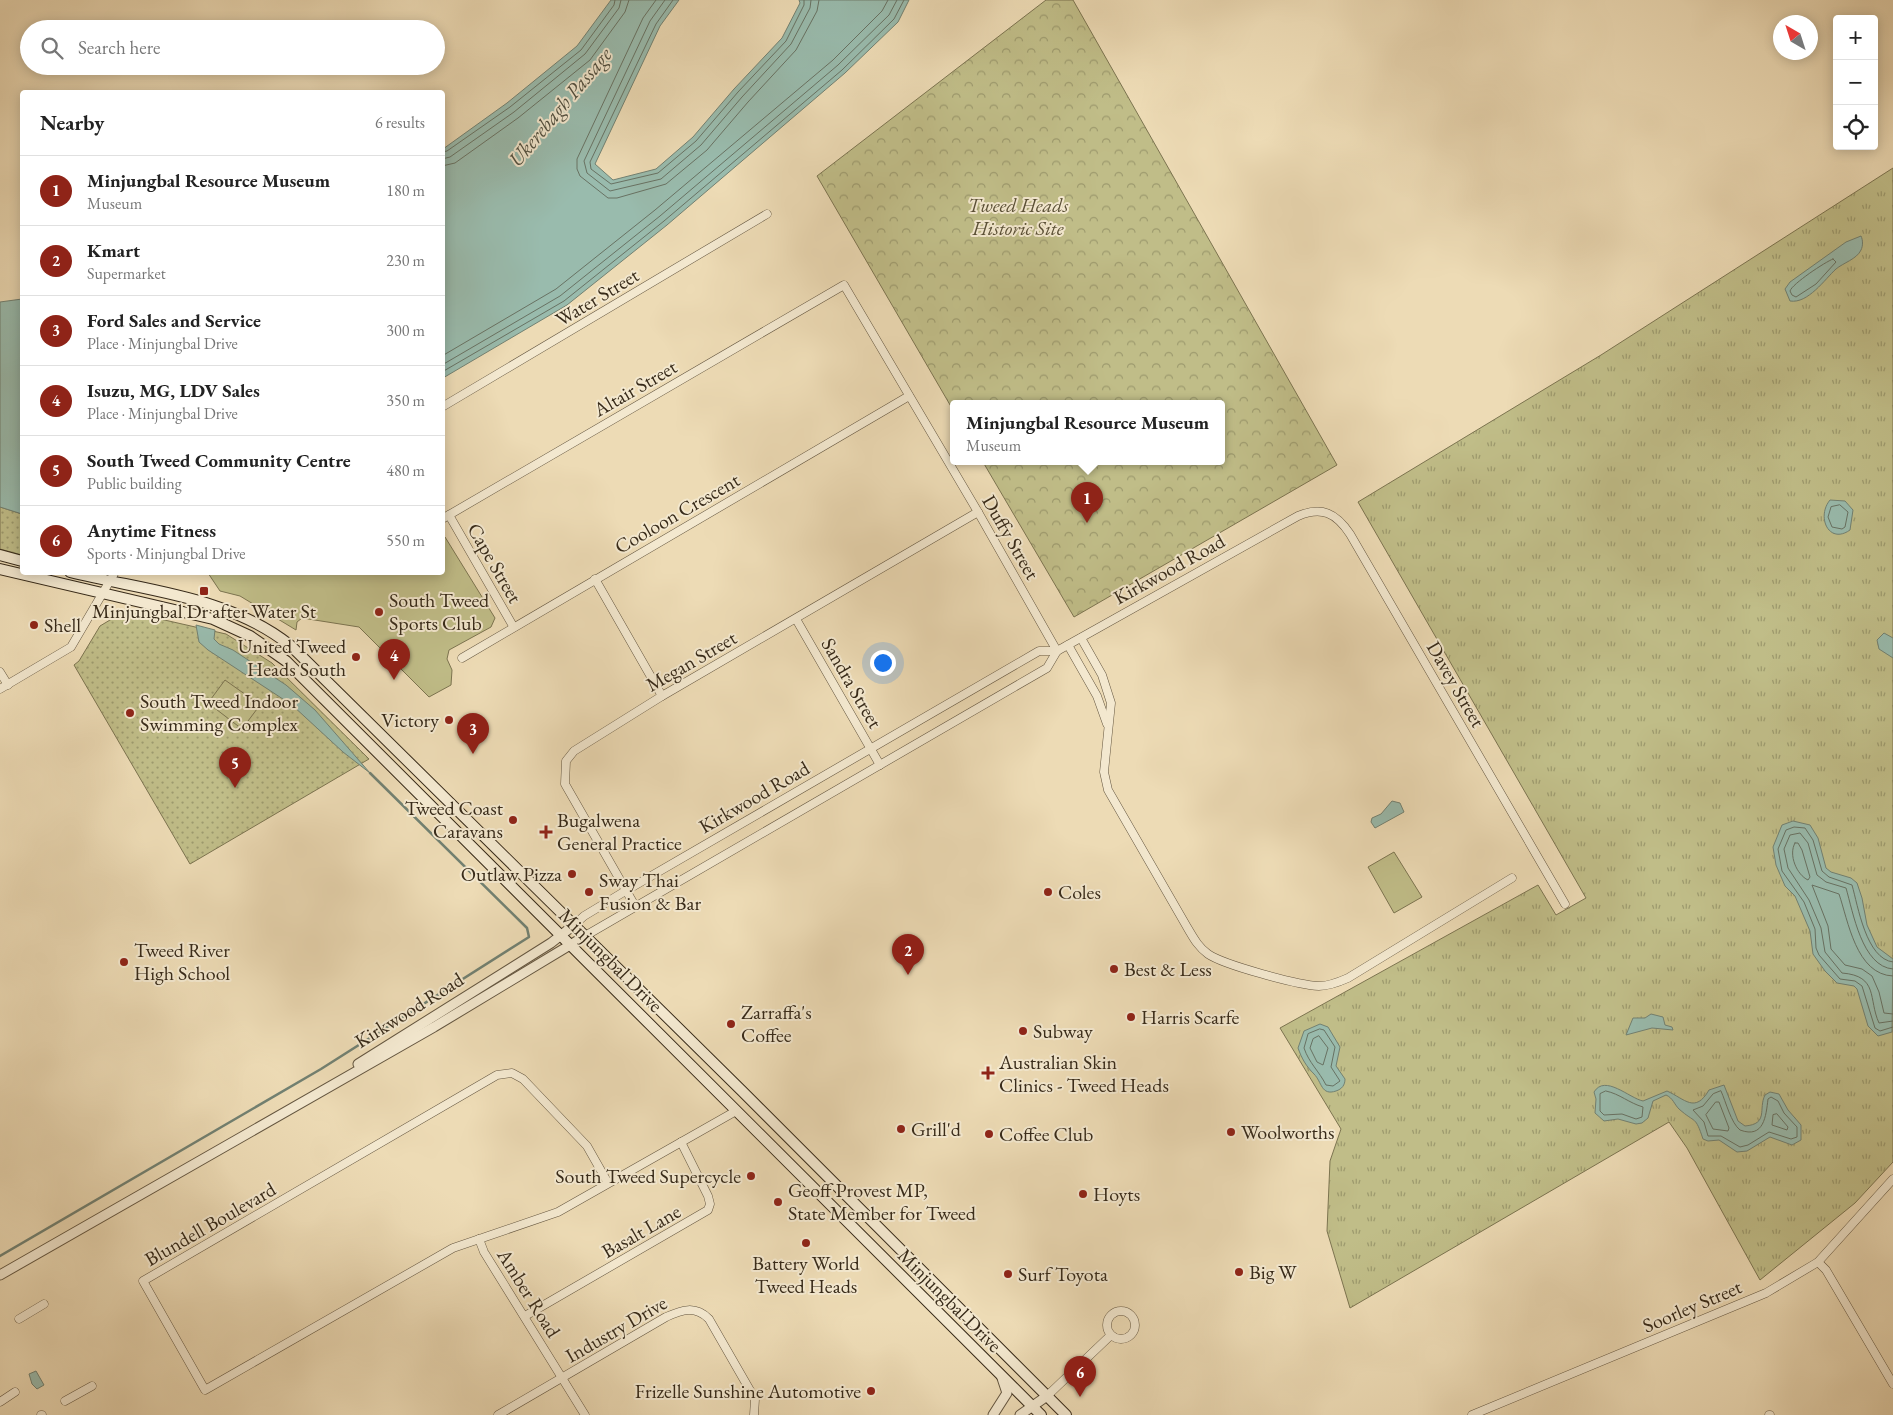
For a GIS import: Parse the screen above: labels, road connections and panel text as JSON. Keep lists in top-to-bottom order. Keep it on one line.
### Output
{"streets":{"main road":["Minjungbal Drive"],"street":["Water Street","Altair Street","Cooloon Crescent","Duffy Street","Cape Street","Kirkwood Road","Megan Street","Sandra Street","Davey Street","Blundell Boulevard","Basalt Lane","Amber Road","Soorley Street","Industry Drive"]},"crossings":[["Altair Street","Duffy Street"],["Altair Street","Cape Street"],["Cooloon Crescent","Duffy Street"],["Cooloon Crescent","Cape Street"],["Duffy Street","Kirkwood Road"],["Duffy Street","Megan Street"],["Kirkwood Road","Megan Street"],["Kirkwood Road","Sandra Street"],["Kirkwood Road","Davey Street"],["Kirkwood Road","Minjungbal Drive"],["Megan Street","Sandra Street"],["Minjungbal Drive","Blundell Boulevard"],["Blundell Boulevard","Basalt Lane"],["Blundell Boulevard","Amber Road"],["Basalt Lane","Amber Road"],["Amber Road","Industry Drive"]],"water":["Ukerebagh Passage"],"parks":["Tweed Heads Historic Site"],"places":{"transit":["Minjungbal Dr after Water St"],"other":["South Tweed Sports Club","Shell","United Tweed Heads South","South Tweed Indoor Swimming Complex","Victory","Tweed Coast Caravans","Outlaw Pizza","Sway Thai Fusion & Bar","Coles","Tweed River High School","Best & Less","Harris Scarfe","Zarraffa's Coffee","Subway","Grill'd","Woolworths","Coffee Club","South Tweed Supercycle","Hoyts","Geoff Provest MP, State Member for Tweed","Battery World Tweed Heads","Big W","Surf Toyota","Frizelle Sunshine Automotive"],"health":["Bugalwena General Practice","Australian Skin Clinics - Tweed Heads"]},"north":"top left","page":{"map_buttons":["+","−"],"search":"Search here","heading":["Nearby","6 results"],"list":[{"mark":"1","name":"Minjungbal Resource Museum","note":"Museum","value":"180 m"},{"mark":"2","name":"Kmart","note":"Supermarket","value":"230 m"},{"mark":"3","name":"Ford Sales and Service","note":"Place · Minjungbal Drive","value":"300 m"},{"mark":"4","name":"Isuzu, MG, LDV Sales","note":"Place · Minjungbal Drive","value":"350 m"},{"mark":"5","name":"South Tweed Community Centre","note":"Public building","value":"480 m"},{"mark":"6","name":"Anytime Fitness","note":"Sports · Minjungbal Drive","value":"550 m"}],"popup":["Minjungbal Resource Museum","Museum"],"pins":["1","4","3","5","2","6"]}}
